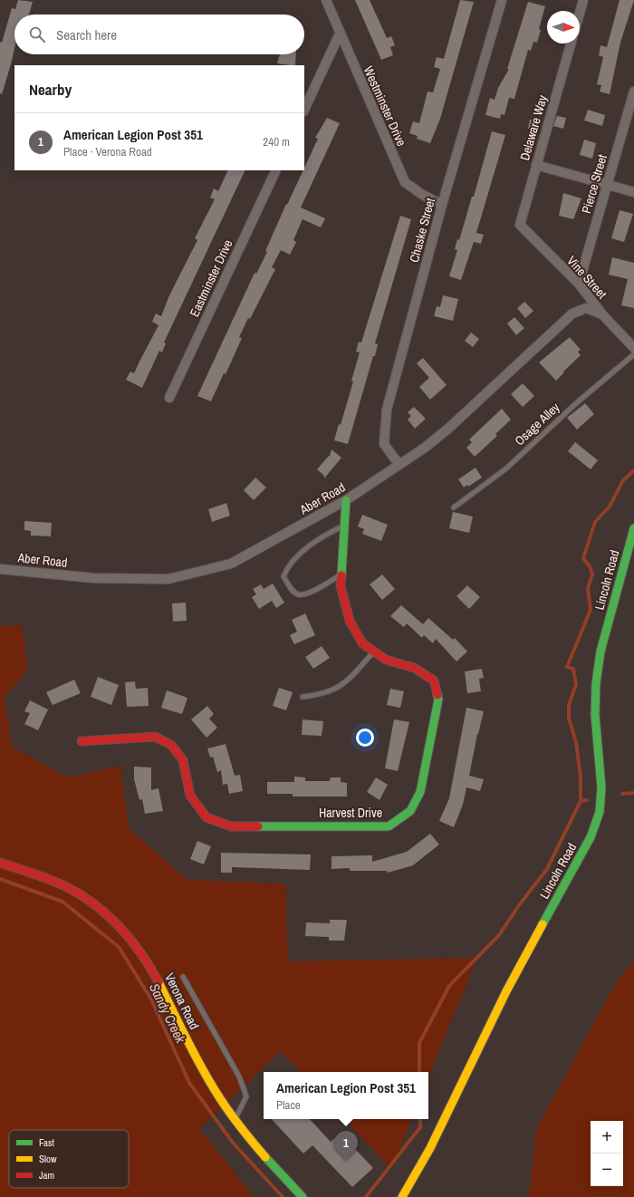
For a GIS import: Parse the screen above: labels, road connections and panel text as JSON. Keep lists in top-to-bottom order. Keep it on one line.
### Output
{"streets":{"street":["Westminster Drive","Delaware Way","Pierce Street","Chaske Street","Vine Street","Eastminster Drive","Aber Road","Lincoln Road","Harvest Drive","Verona Road"],"lane":["Osage Alley"]},"crossings":[["Westminster Drive","Chaske Street"],["Delaware Way","Vine Street"],["Pierce Street","Vine Street"],["Chaske Street","Aber Road"],["Vine Street","Aber Road"],["Aber Road","Harvest Drive"]],"water":["Sandy Creek"],"legend":["Fast","Slow","Jam"],"north":"right","page":{"search":"Search here","heading":"Nearby","list":[{"mark":"1","name":"American Legion Post 351","note":"Place · Verona Road","value":"240 m"}],"popup":["American Legion Post 351","Place"],"map_buttons":["+","−"],"pins":"1"}}
